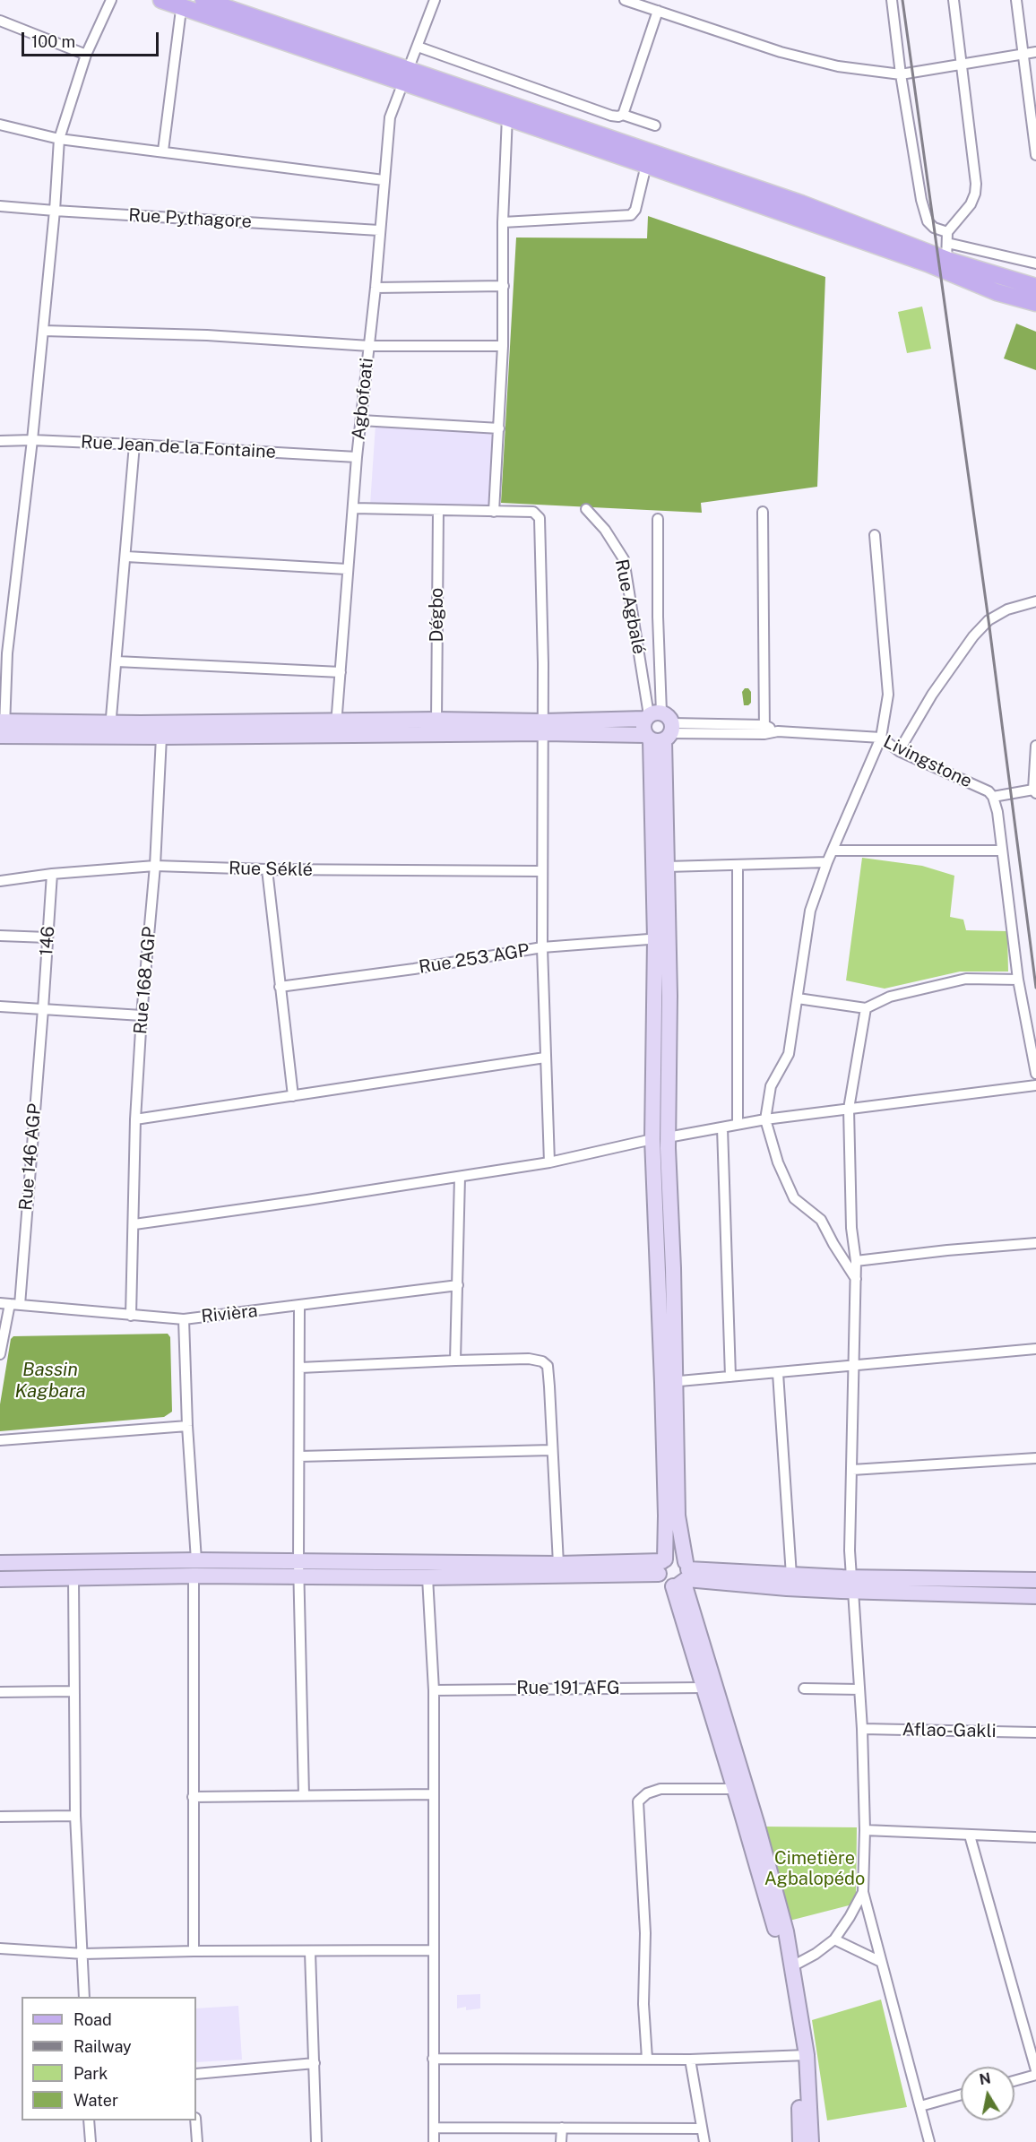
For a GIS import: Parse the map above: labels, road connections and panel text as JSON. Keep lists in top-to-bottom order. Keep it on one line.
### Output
{"streets":{"street":["Rue Pythagore","Agbofoati","Rue Jean de la Fontaine","Rue Agbalé","Dégbo","Livingstone","Rue Séklé","146","Rue 253 AGP","Rue 168 AGP","Rue 146 AGP","Rivièra","Rue 191 AFG","Aflao-Gakli"]},"crossings":[["Rue Pythagore","Agbofoati"],["Agbofoati","Rue Jean de la Fontaine"],["Rue Agbalé","Livingstone"],["Rue Séklé","146"],["Rue Séklé","Rue 168 AGP"],["146","Rue 146 AGP"],["Rue 168 AGP","Rivièra"],["Rue 146 AGP","Rivièra"]],"water":["Bassin Kagbara"],"parks":["Cimetière Agbalopédo"],"legend":["Road","Railway","Park","Water"],"scale_bar":"100 m","north":"top"}
